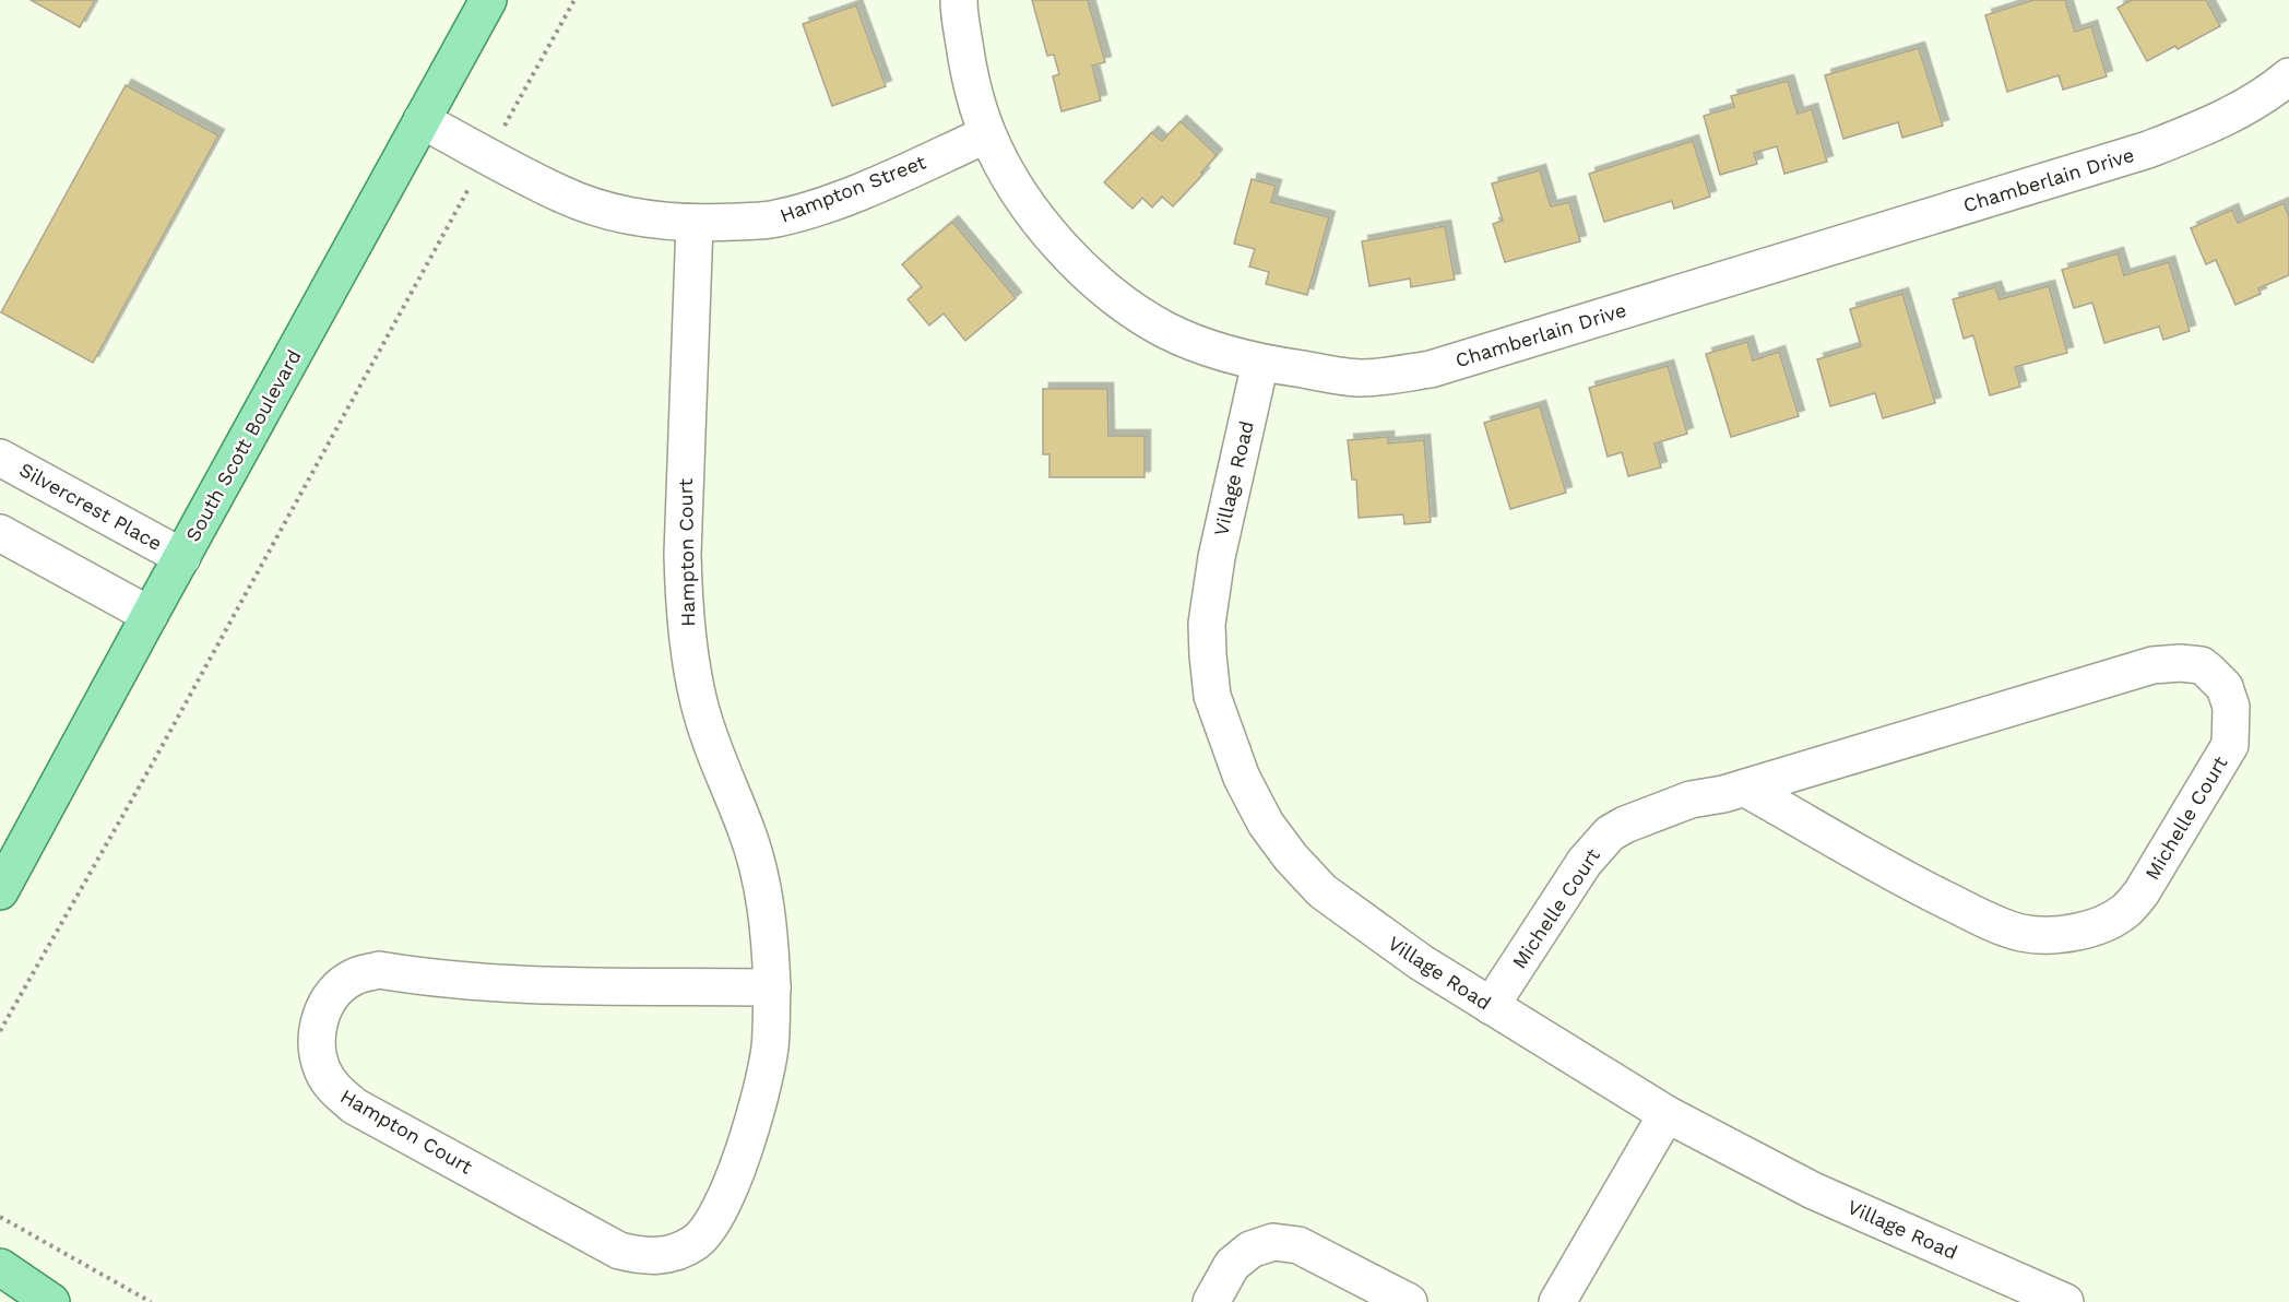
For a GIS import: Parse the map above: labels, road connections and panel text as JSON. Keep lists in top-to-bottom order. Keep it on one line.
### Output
{"streets":{"main road":["South Scott Boulevard"],"street":["Chamberlain Drive","Hampton Street","Village Road","Silvercrest Place","Hampton Court","Michelle Court"]},"crossings":[["Chamberlain Drive","Hampton Street"],["Chamberlain Drive","Village Road"],["Hampton Street","South Scott Boulevard"],["Hampton Street","Hampton Court"],["South Scott Boulevard","Silvercrest Place"],["Village Road","Michelle Court"]]}
